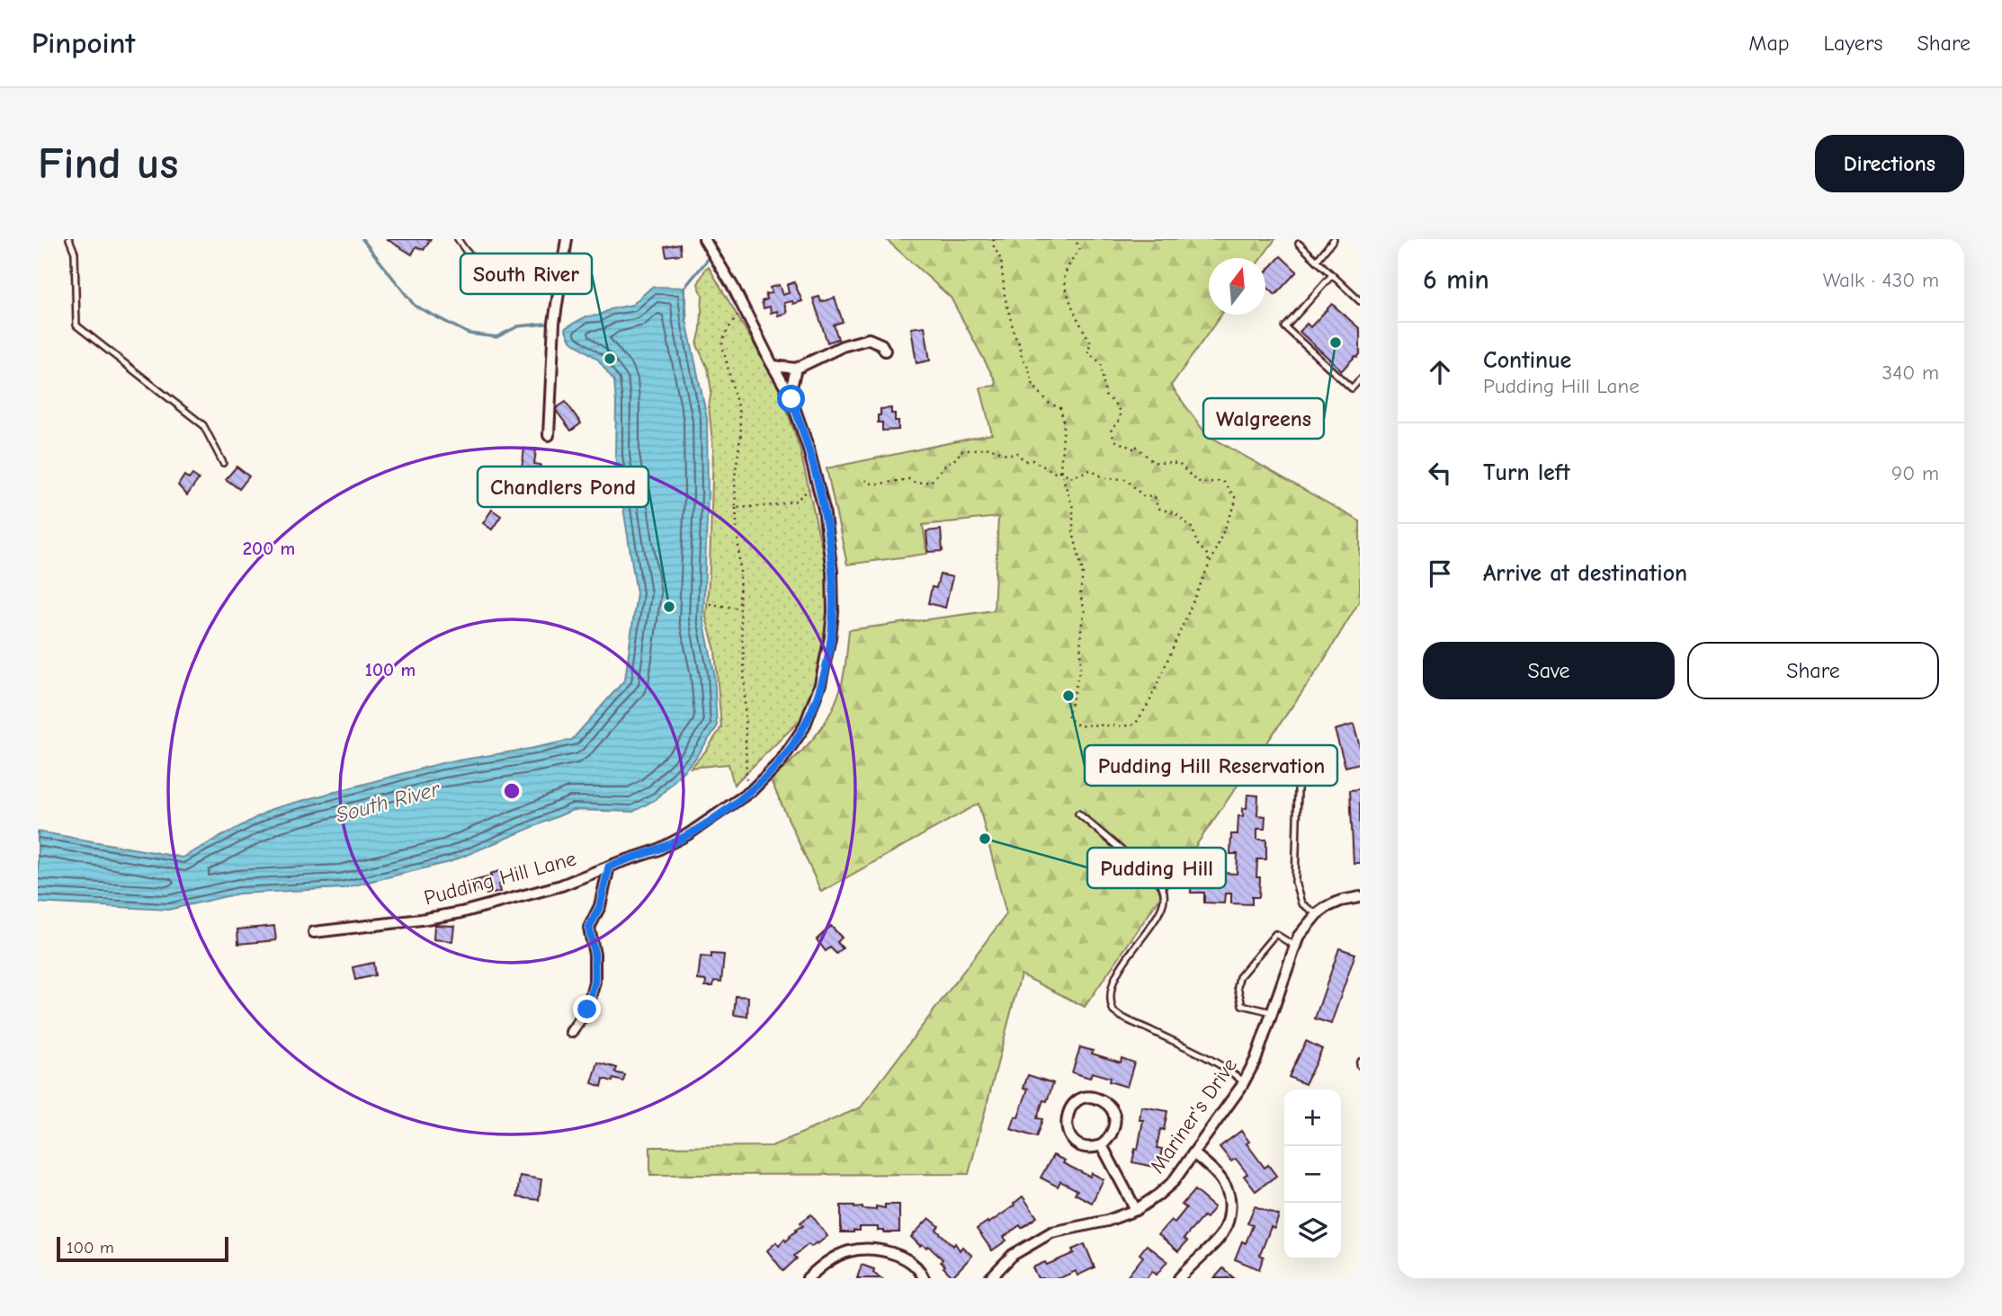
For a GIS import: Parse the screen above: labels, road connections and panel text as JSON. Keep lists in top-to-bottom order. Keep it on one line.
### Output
{"streets":{"street":["Pudding Hill Lane","Mariner's Drive"]},"water":["South River"],"places":["Walgreens","South River","Chandlers Pond","Pudding Hill Reservation","Pudding Hill"],"scale_bar":"100 m","north":"top","page":{"header":"Pinpoint","nav":["Map","Layers","Share"],"buttons":["Directions",["Save","Share"]],"title":"Find us","heading":["6 min","Walk · 430 m"],"list":[["Continue","Pudding Hill Lane","340 m"],["Turn left","90 m"],"Arrive at destination"],"map_buttons":["+","−"],"scale":"100 m"},"rings":["200 m","100 m"]}
